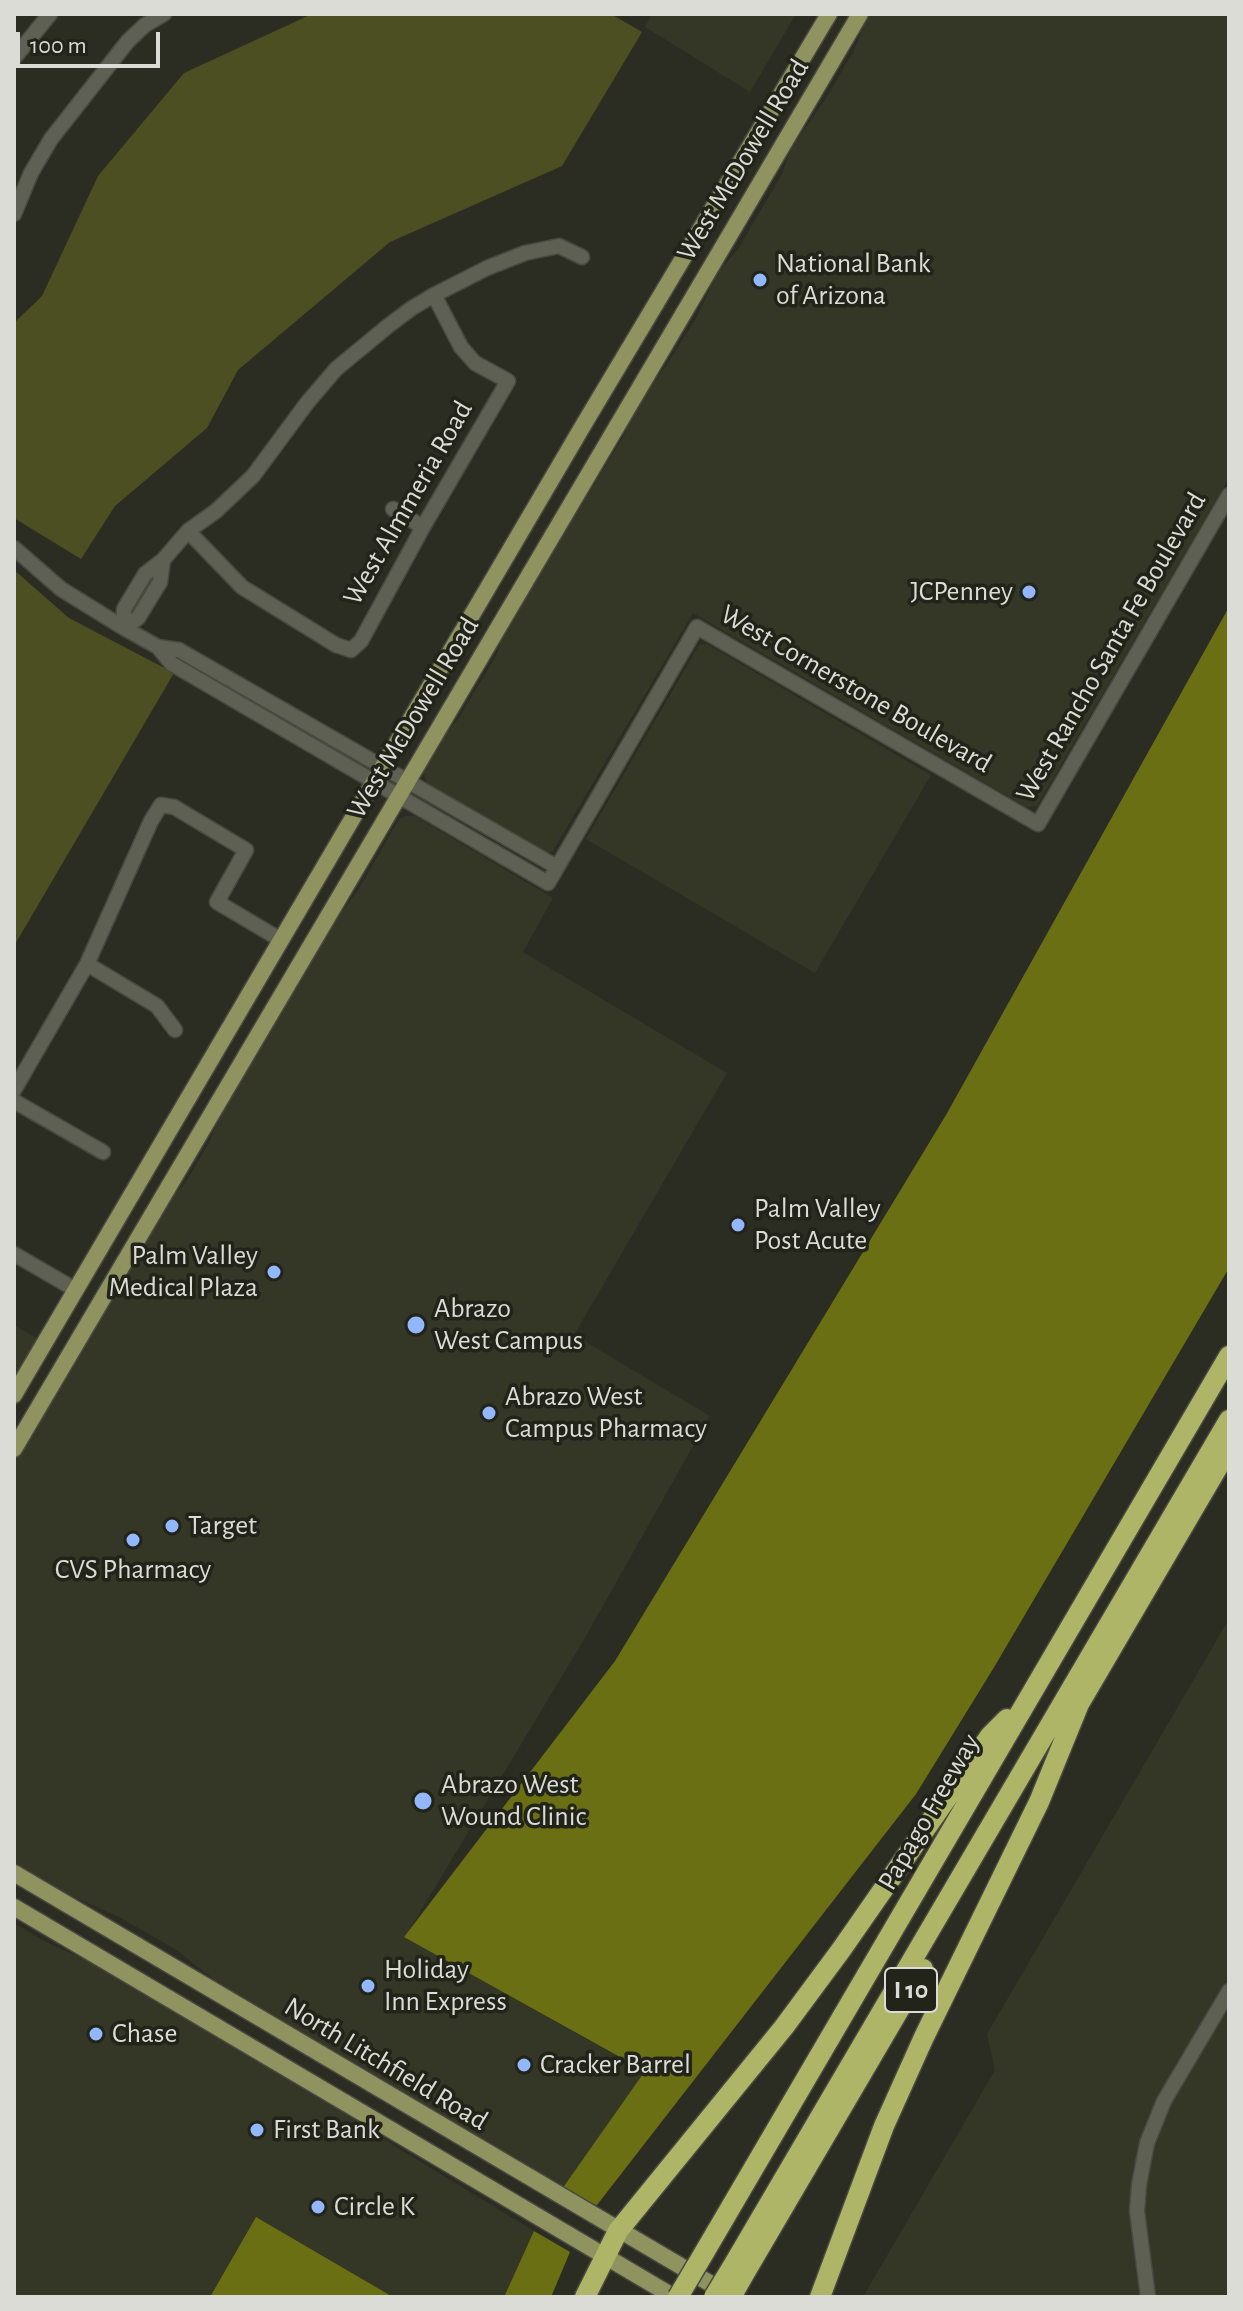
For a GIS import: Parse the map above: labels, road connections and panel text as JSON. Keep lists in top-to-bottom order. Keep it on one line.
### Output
{"streets":{"highway":["Papago Freeway","I 10"],"main road":["West McDowell Road","North Litchfield Road"],"street":["West Almmeria Road","West Rancho Santa Fe Boulevard","West Cornerstone Boulevard"]},"crossings":[["West McDowell Road","West Cornerstone Boulevard"],["West Rancho Santa Fe Boulevard","West Cornerstone Boulevard"],["Papago Freeway","North Litchfield Road"],["I 10","North Litchfield Road"]],"places":["National Bank of Arizona","JCPenney","Palm Valley Post Acute","Palm Valley Medical Plaza","Abrazo West Campus","Abrazo West Campus Pharmacy","Target","CVS Pharmacy","Abrazo West Wound Clinic","Holiday Inn Express","Chase","Cracker Barrel","First Bank","Circle K"],"scale_bar":"100 m"}
